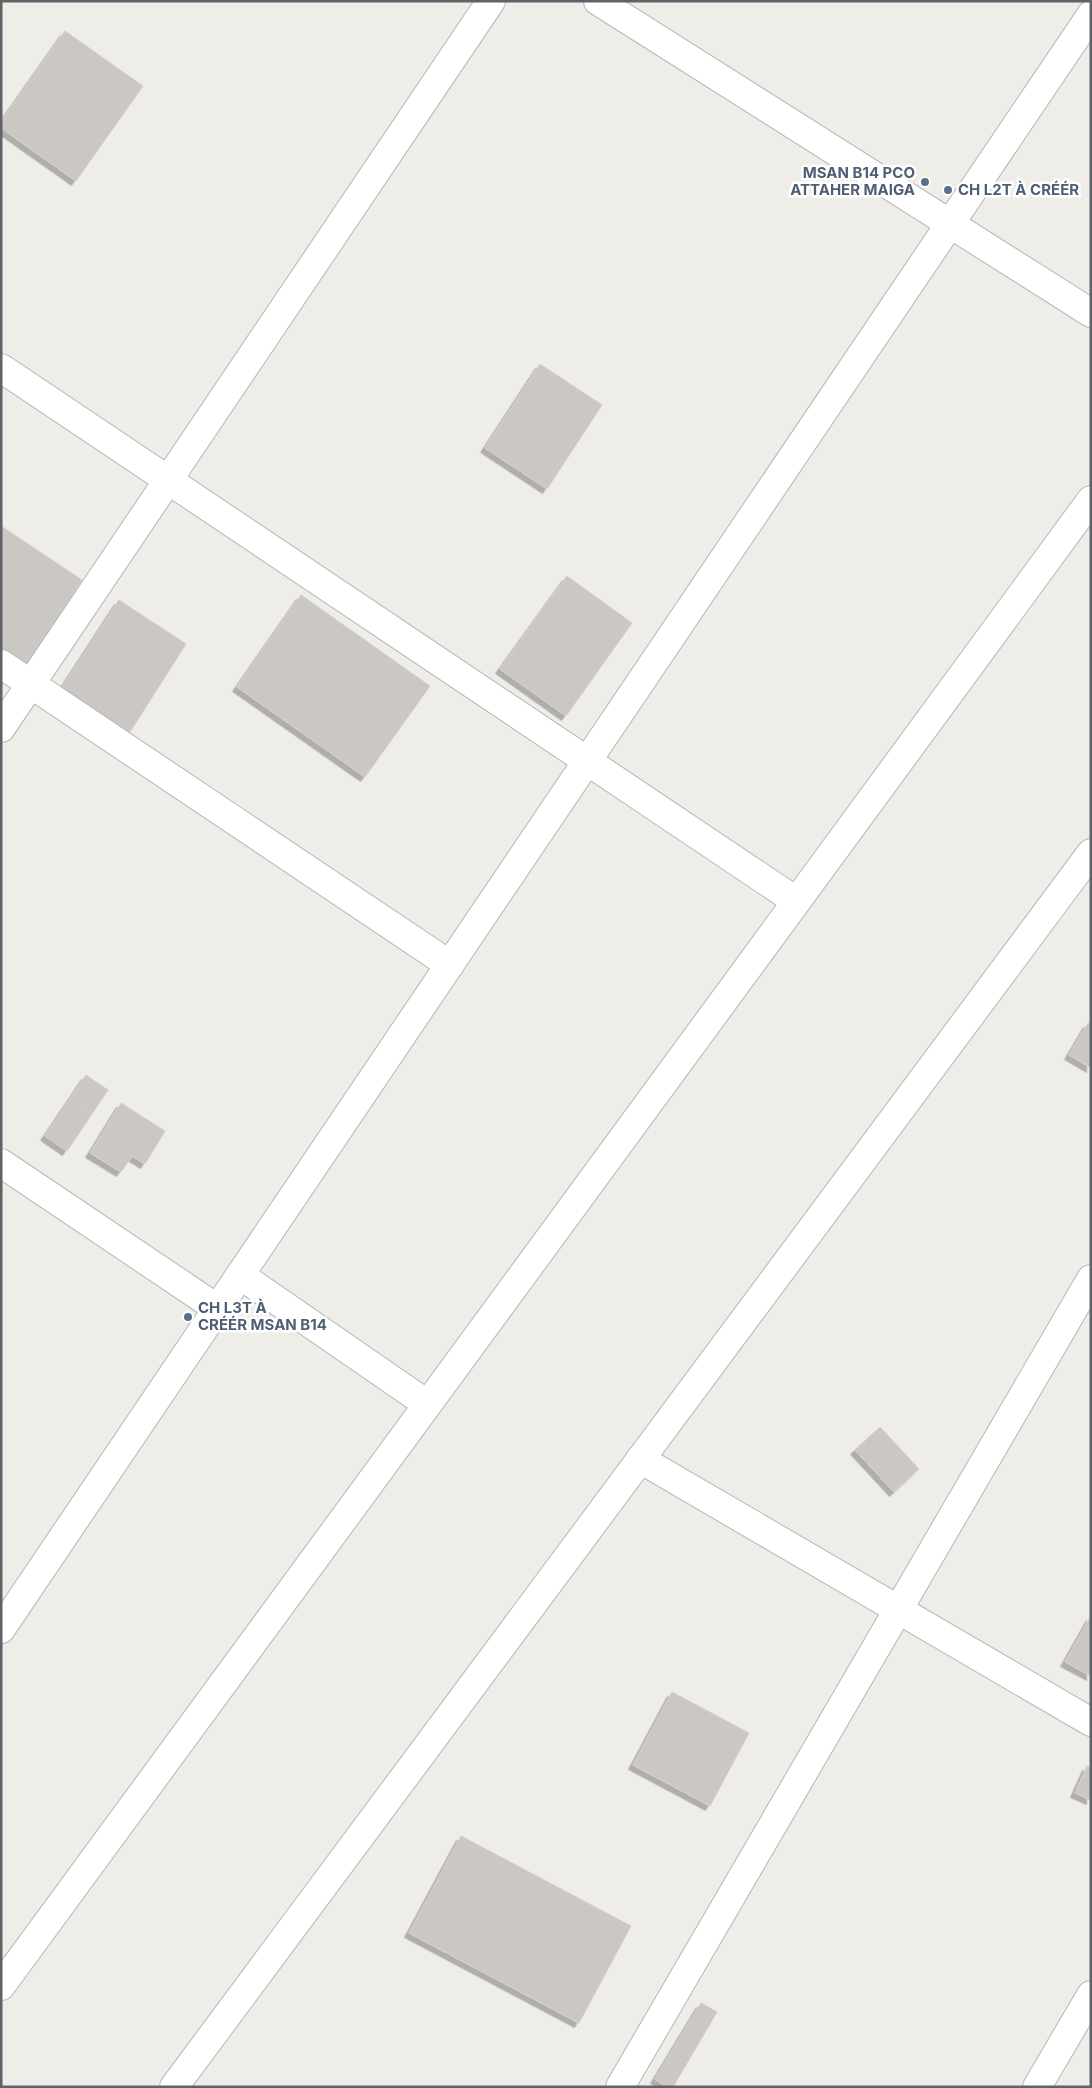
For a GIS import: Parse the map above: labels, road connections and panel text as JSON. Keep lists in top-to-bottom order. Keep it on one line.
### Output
{"places":["MSAN B14 PCO ATTAHER MAIGA","CH L2T À CRÉÉR","CH L3T À CRÉÉR MSAN B14"]}
